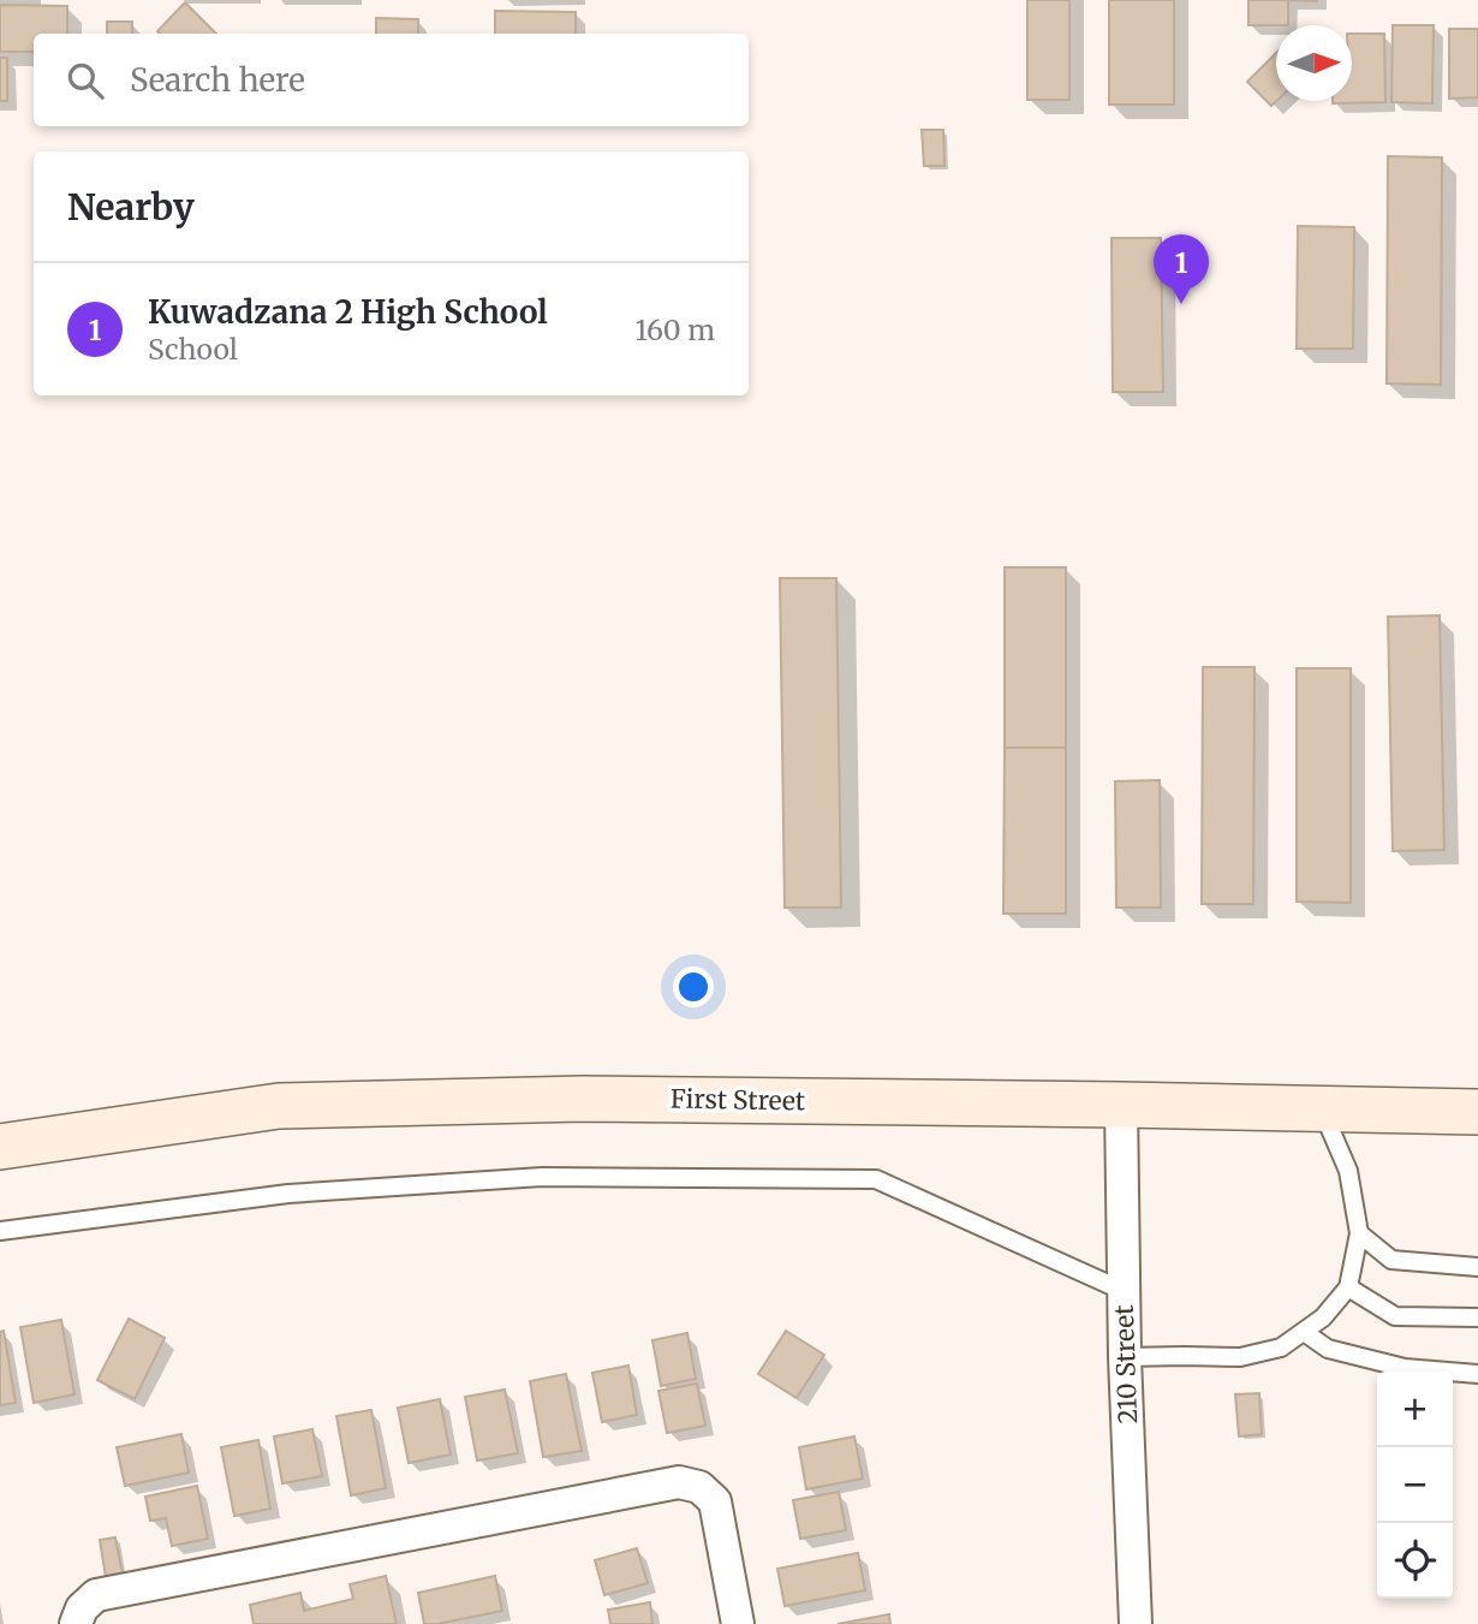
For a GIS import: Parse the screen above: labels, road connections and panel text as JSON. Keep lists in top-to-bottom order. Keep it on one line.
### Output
{"streets":{"street":["First Street","210 Street"]},"crossings":[["First Street","210 Street"]],"north":"right","page":{"search":"Search here","heading":"Nearby","pins":"1","list":[{"mark":"1","name":"Kuwadzana 2 High School","note":"School","value":"160 m"}],"map_buttons":["+","−"]}}
